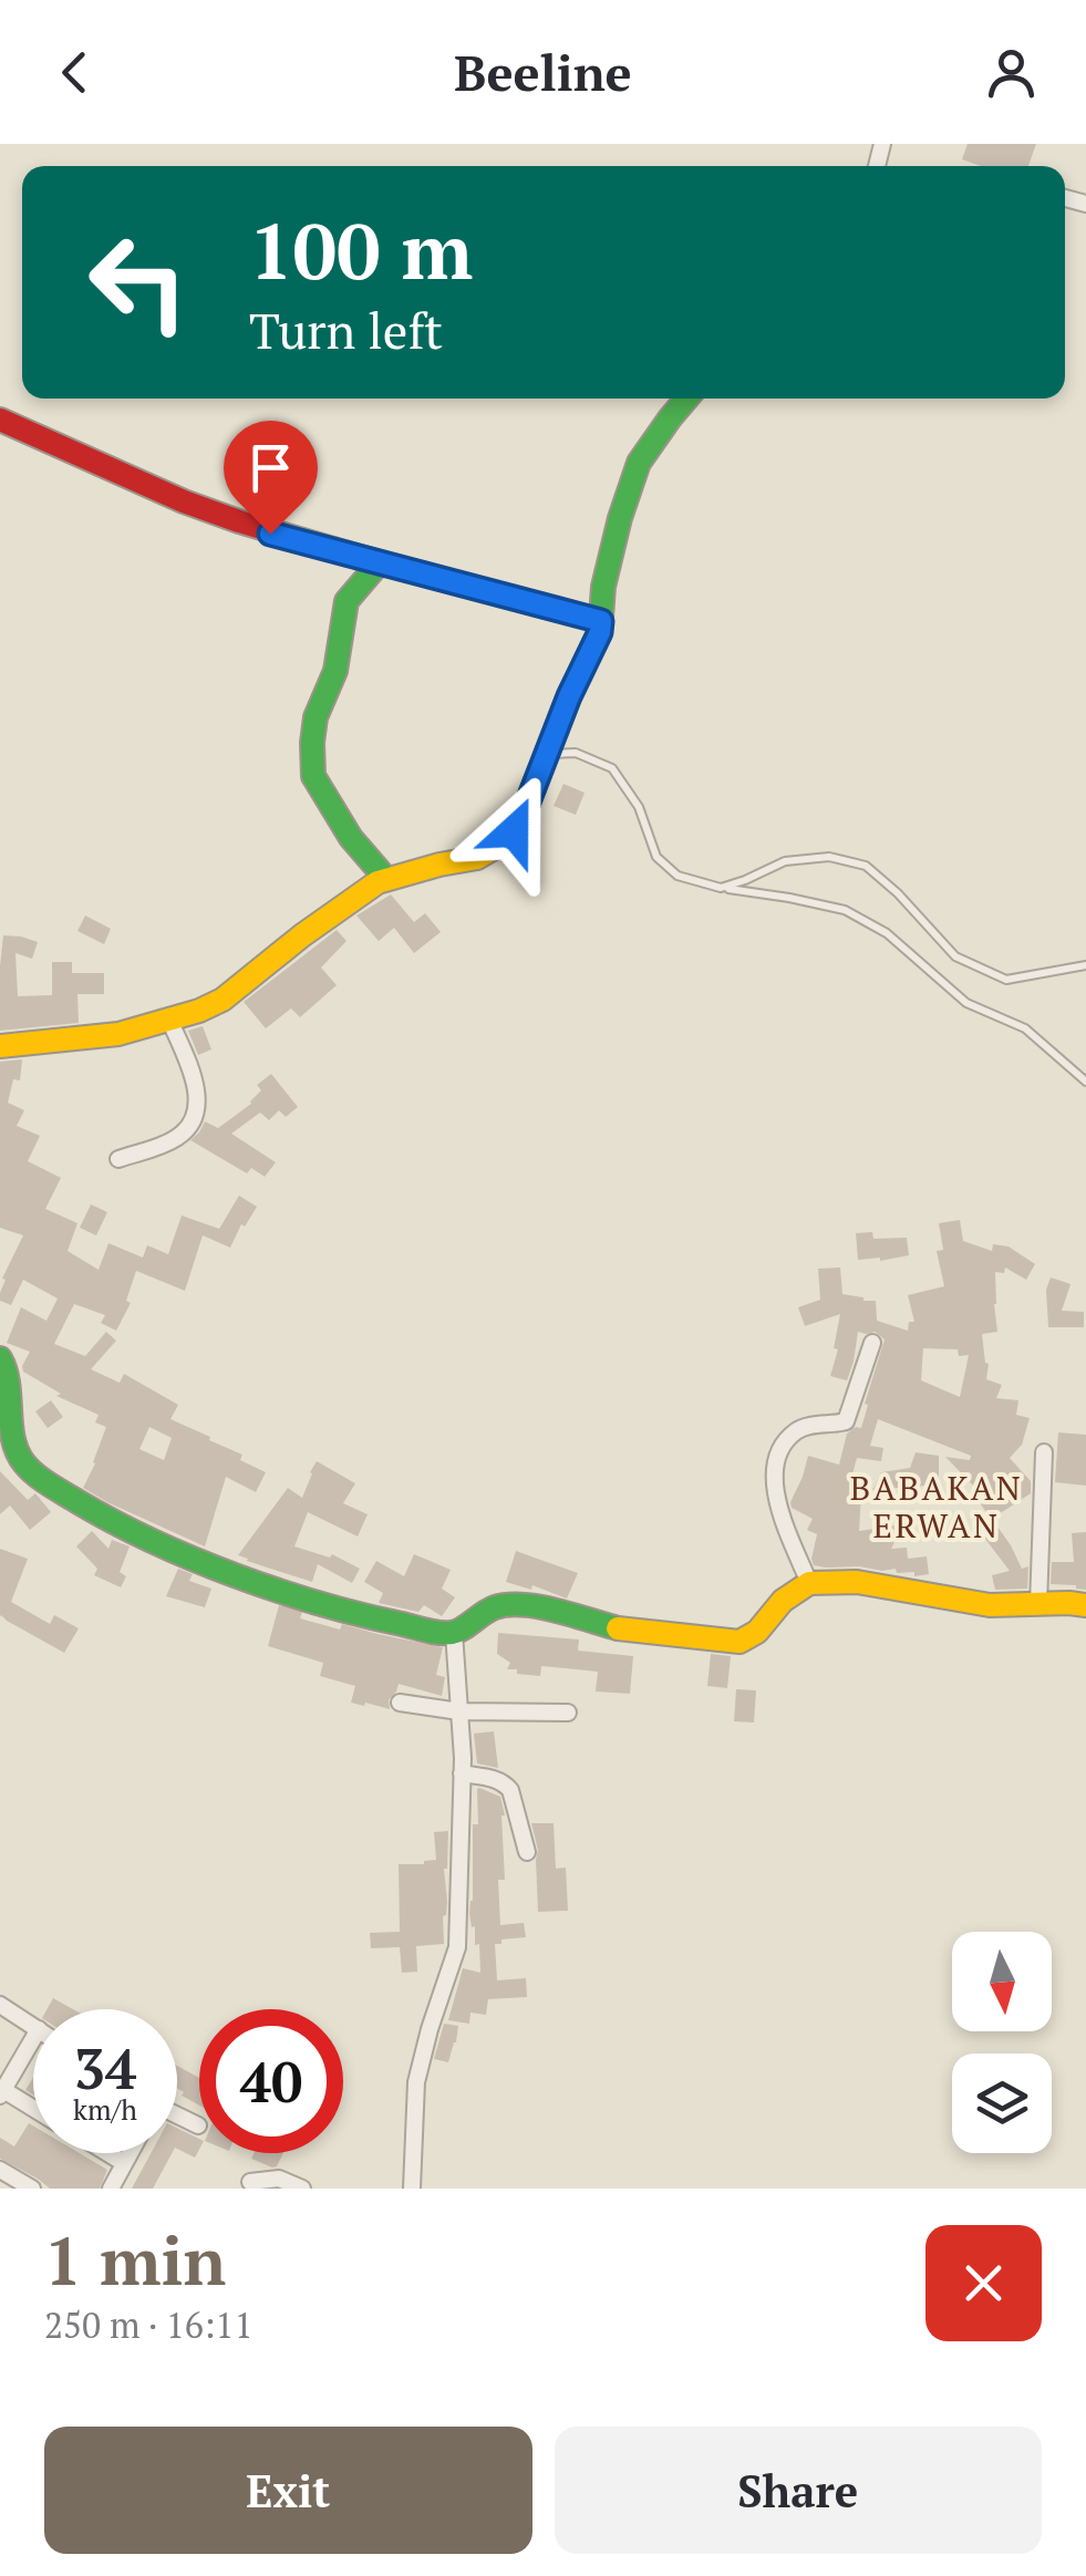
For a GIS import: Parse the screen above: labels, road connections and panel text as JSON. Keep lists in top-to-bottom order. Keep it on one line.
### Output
{"districts":["BABAKAN ERWAN"],"north":"bottom","page":{"header":"Beeline","turn":["100 m","Turn left"],"speed":"34 km/h","limit":"40","heading":["1 min","250 m · 16:11"],"buttons":["Exit","Share"]}}
